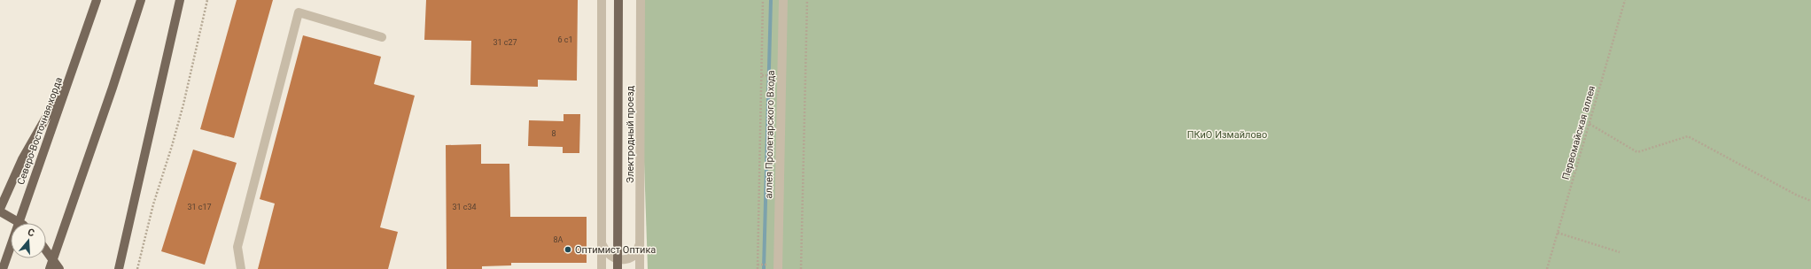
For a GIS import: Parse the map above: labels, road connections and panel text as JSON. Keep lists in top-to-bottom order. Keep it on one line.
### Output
{"streets":{"main road":["Северо-Восточная хорда"],"street":["Электродный проезд","аллея Пролетарского Входа"],"path":["Первомайская аллея"]},"parks":["ПКиО Измайлово"],"places":["Оптимист Оптика"],"house_numbers":["6 с1","31 с27","8","31 с17","31 с34","8А"],"north":"top"}
